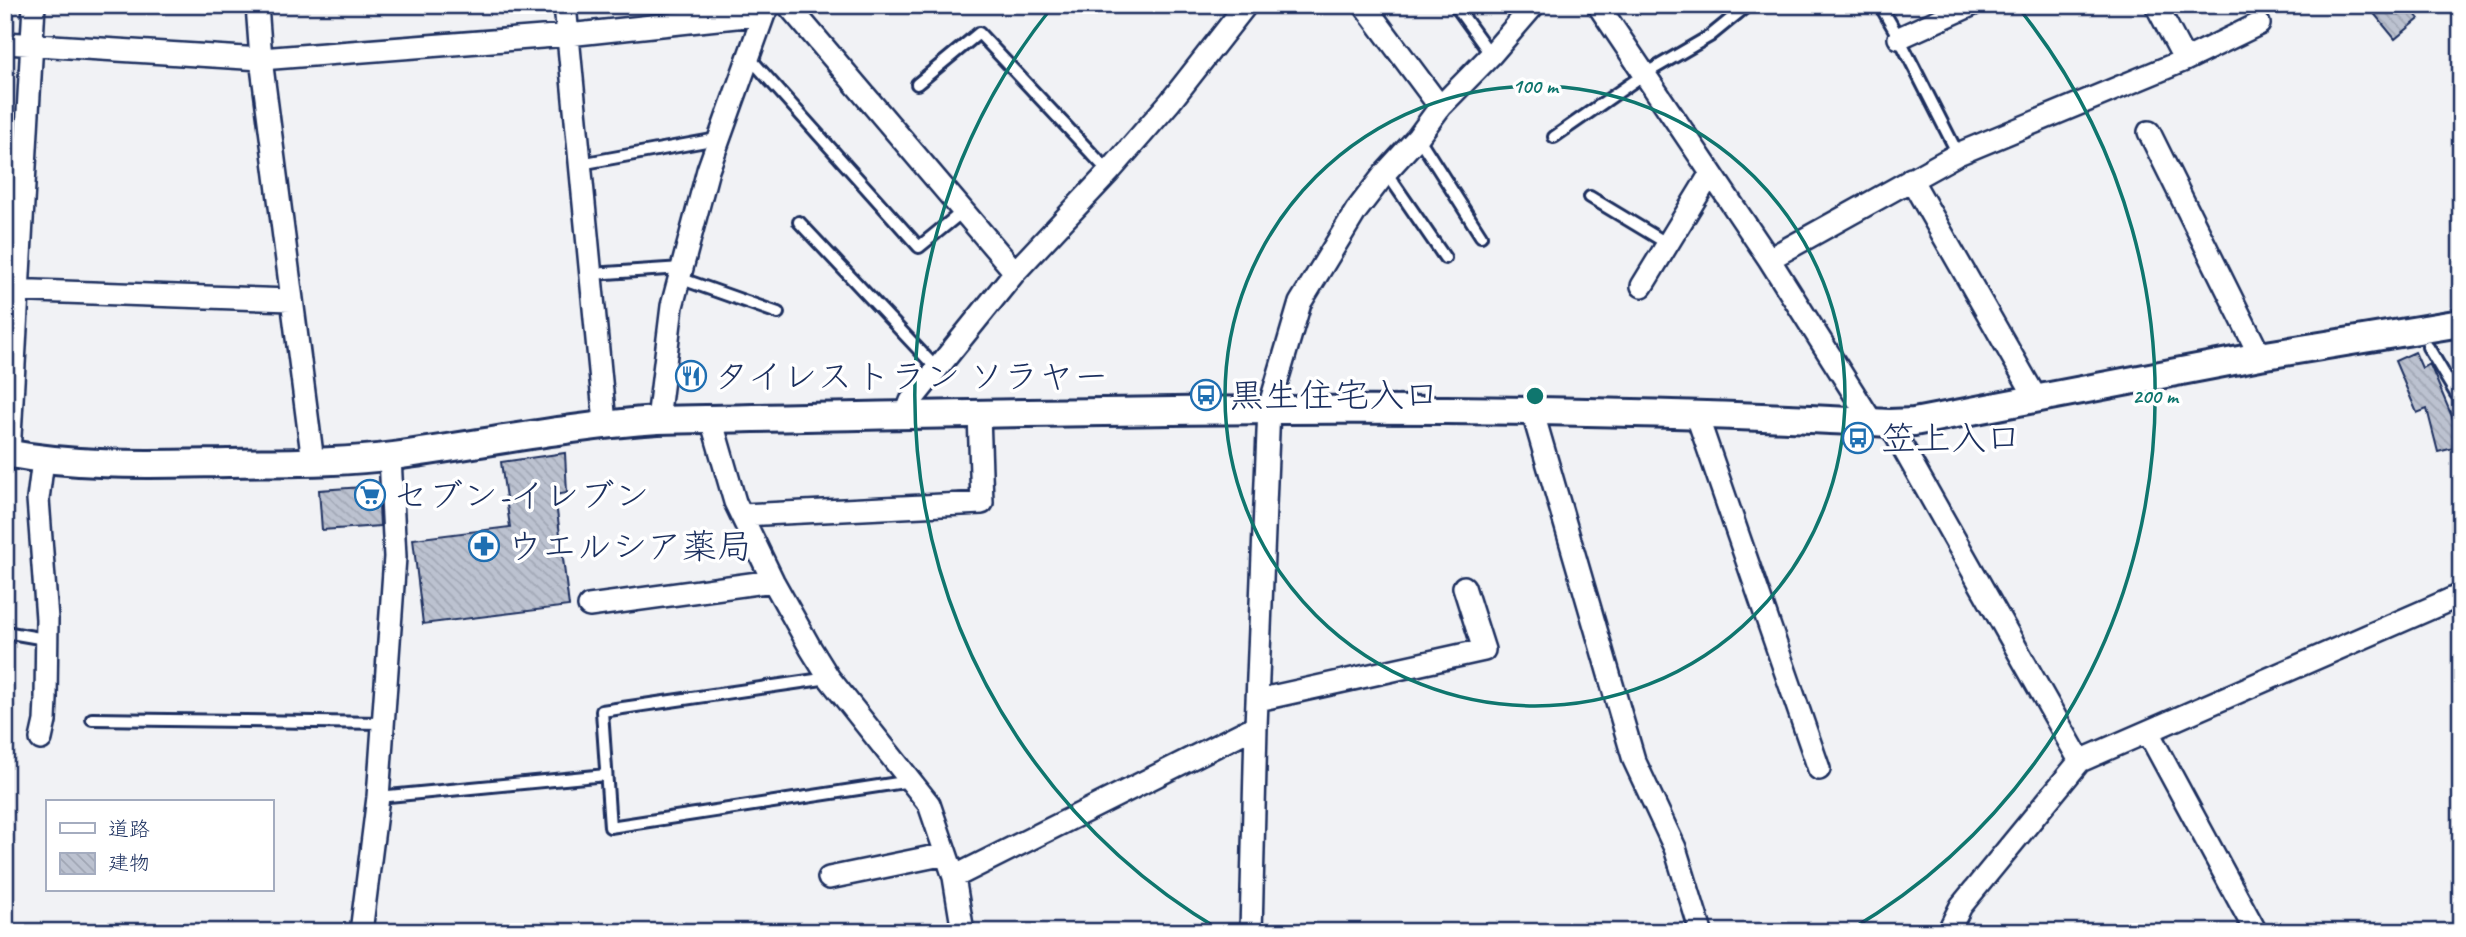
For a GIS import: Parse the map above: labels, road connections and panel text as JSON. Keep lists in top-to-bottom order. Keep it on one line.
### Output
{"places":{"restaurant":["タイレストラン ソラヤー"],"bus stop":["黒生住宅入口","笠上入口"],"supermarket":["セブン-イレブン"],"pharmacy":["ウエルシア薬局"]},"legend":["道路","建物"],"rings":["100 m","200 m"]}
